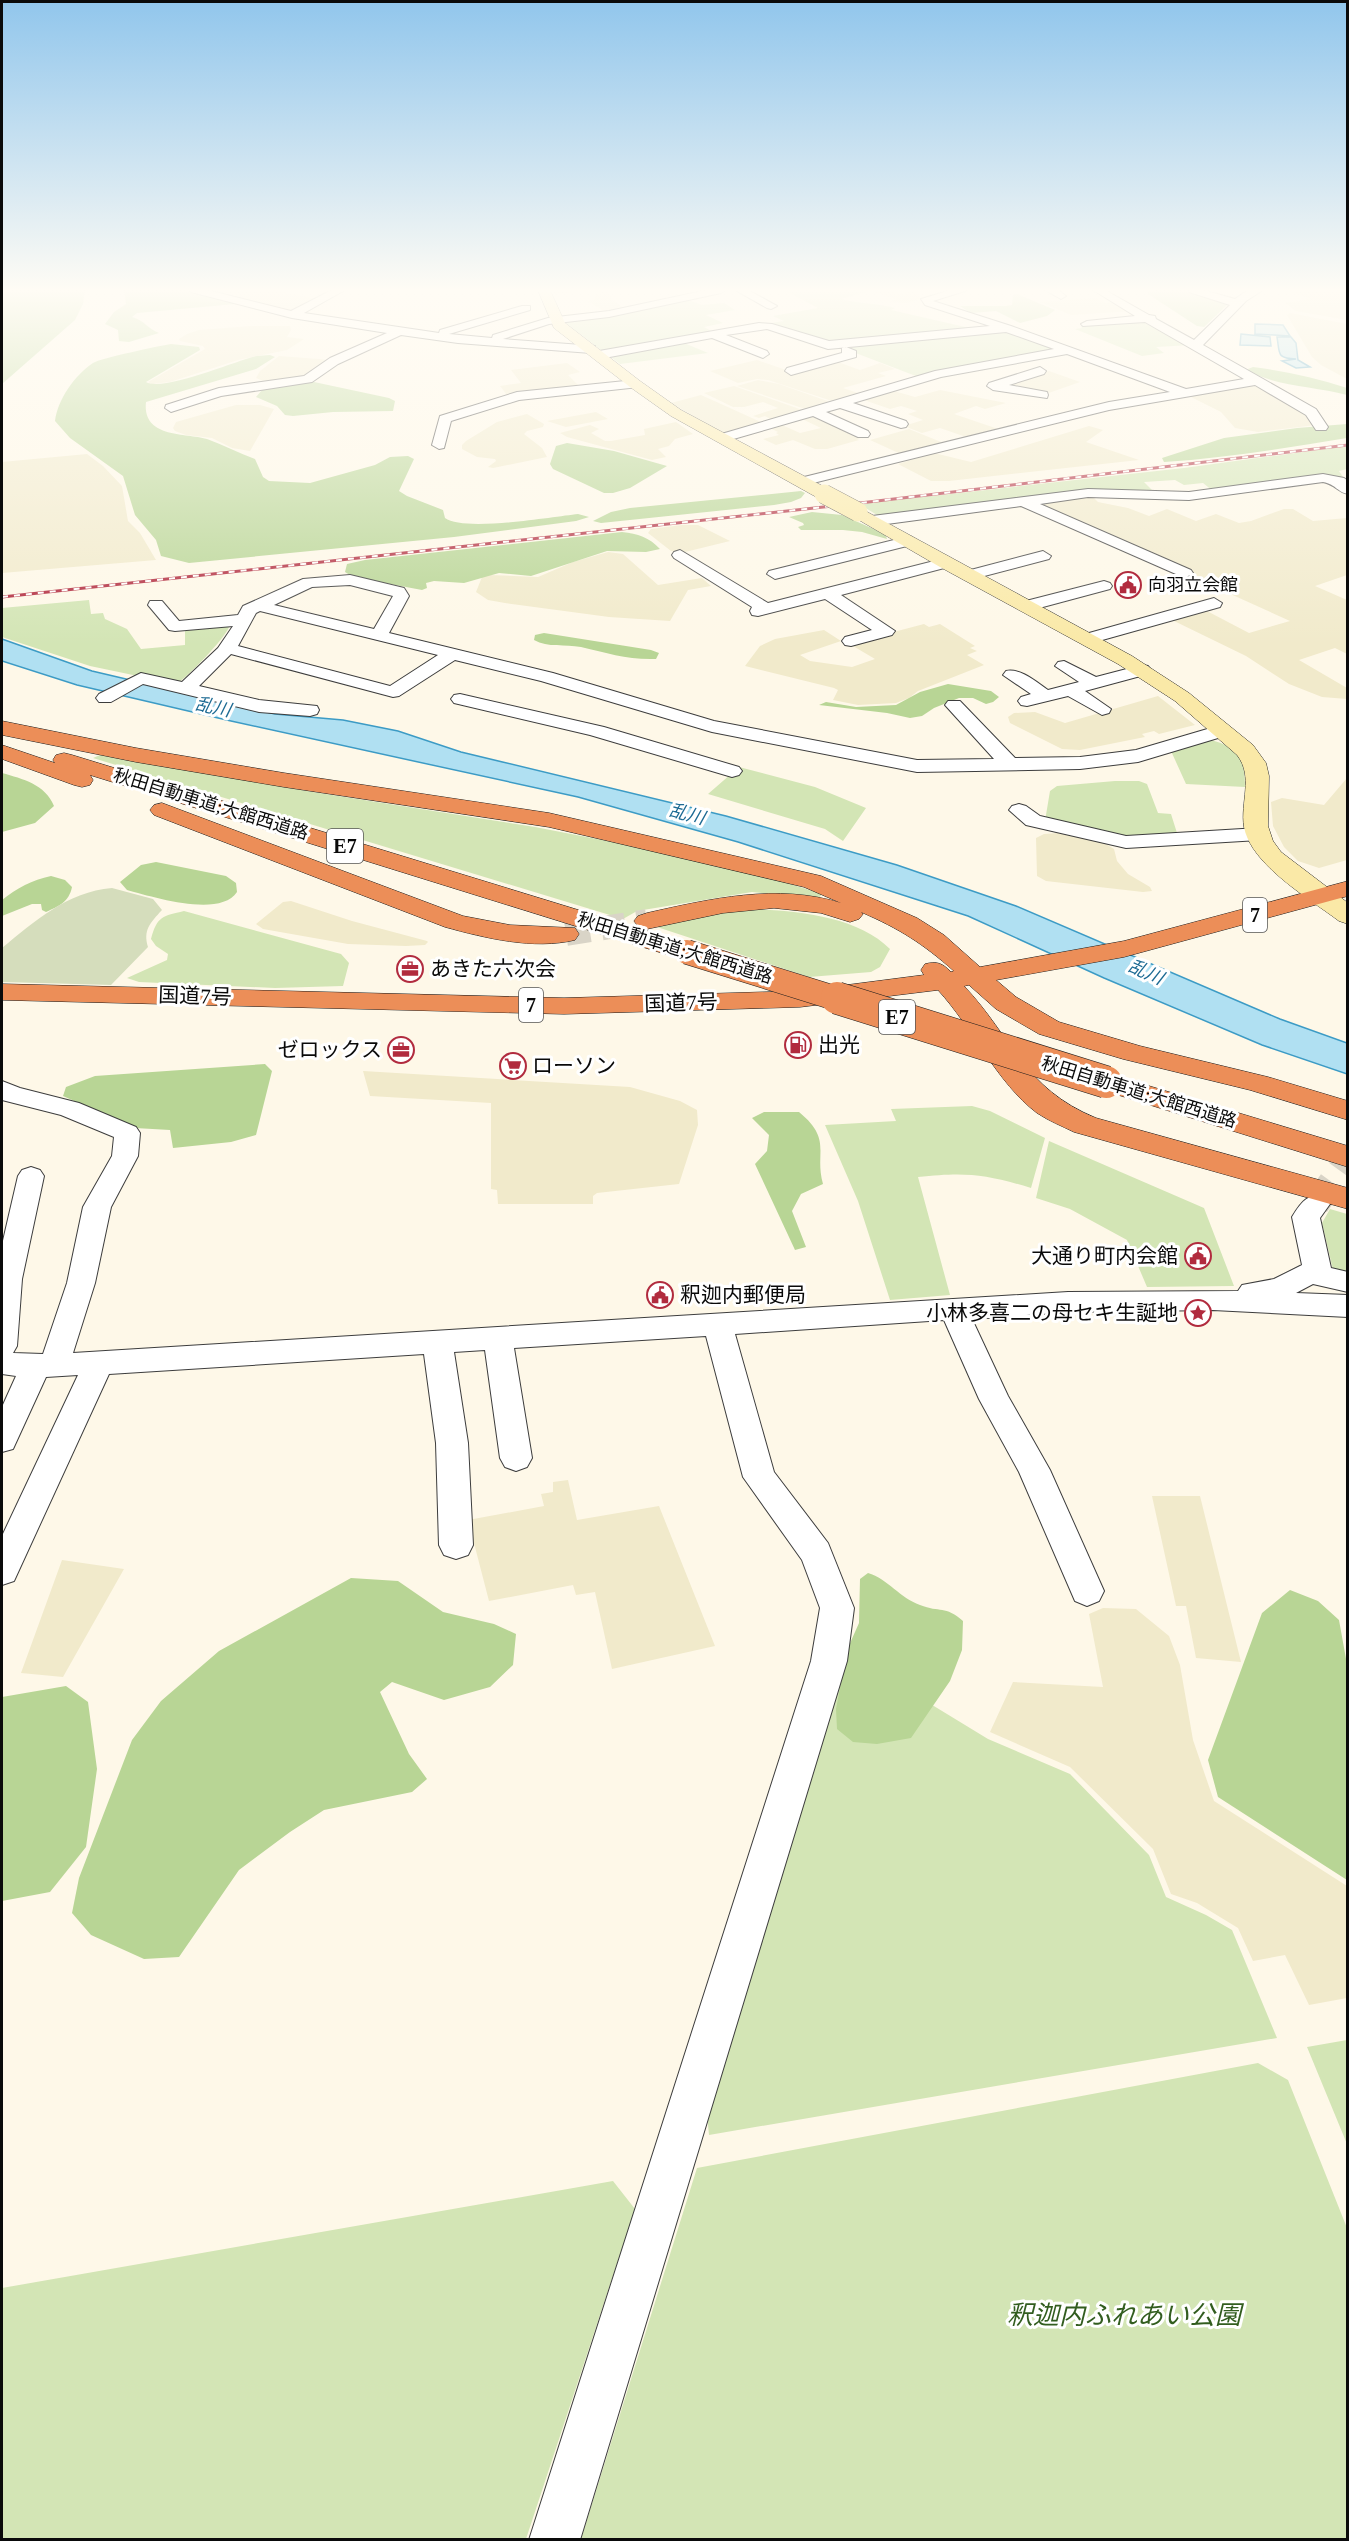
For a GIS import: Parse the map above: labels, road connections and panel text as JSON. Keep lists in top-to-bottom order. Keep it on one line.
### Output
{"streets":{"highway":["秋田自動車道;大館西道路","E7","7","国道7号"]},"water":["乱川"],"parks":["釈迦内ふれあい公園"],"places":{"public building":["向羽立会館","大通り町内会館","釈迦内郵便局"],"office":["あきた六次会","ゼロックス"],"fuel station":["出光"],"supermarket":["ローソン"],"place":["小林多喜二の母セキ生誕地"]}}
